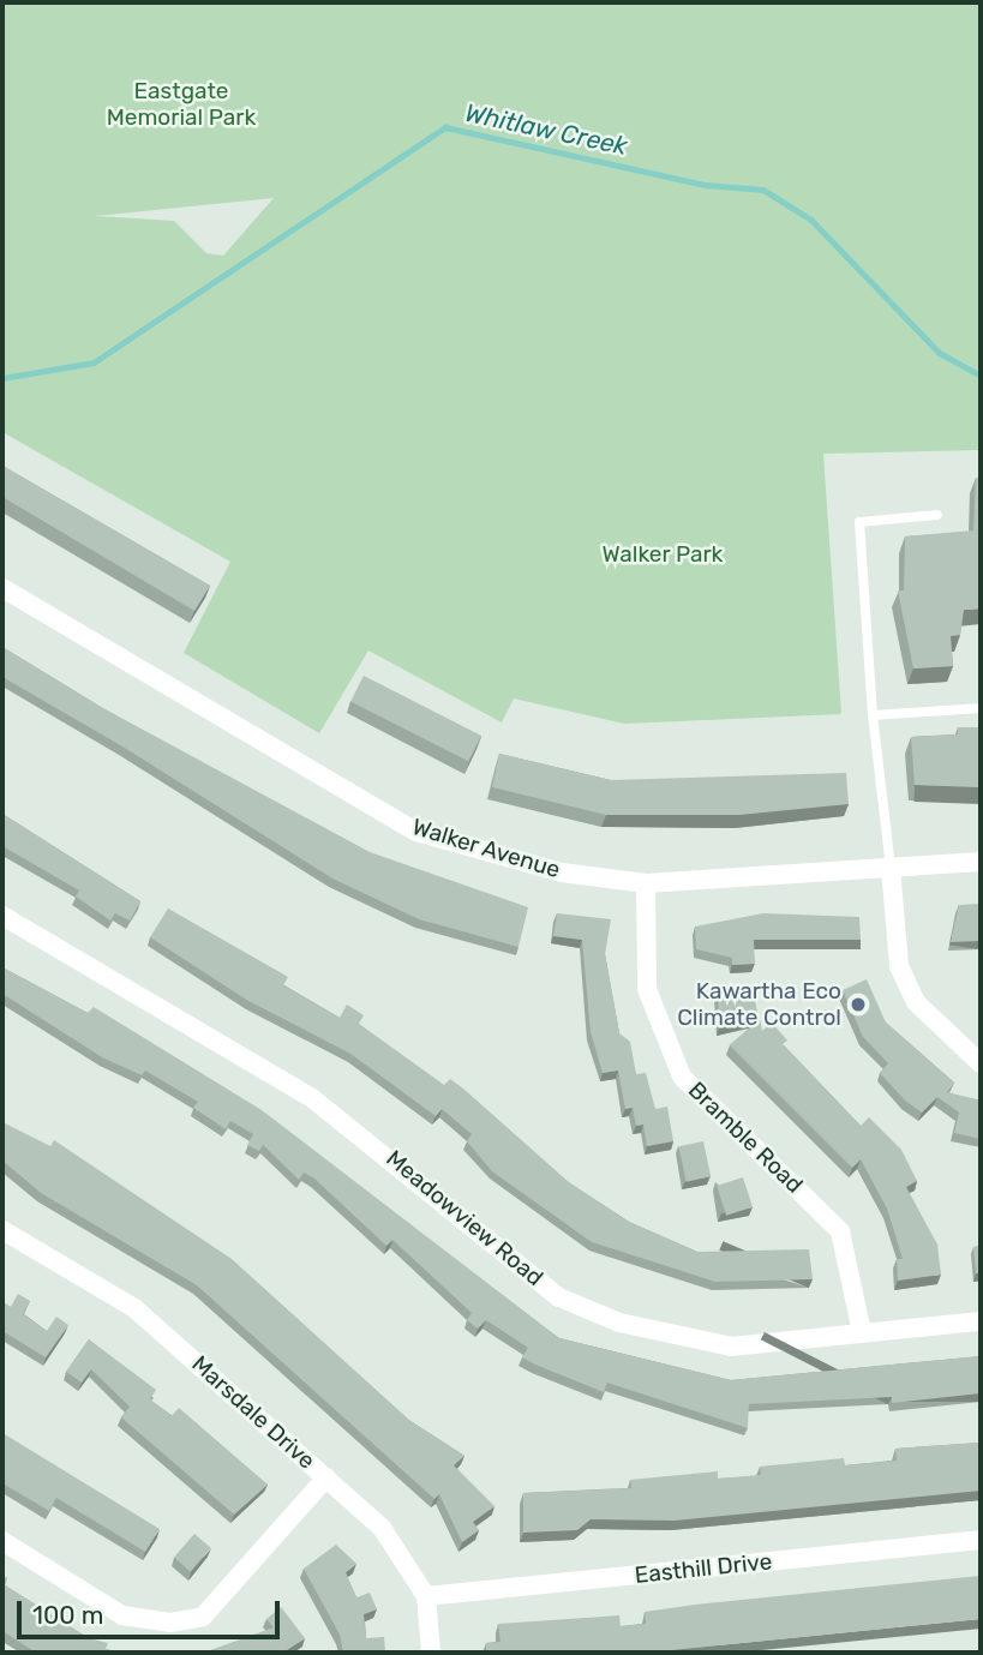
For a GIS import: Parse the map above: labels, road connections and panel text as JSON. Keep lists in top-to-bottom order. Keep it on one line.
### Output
{"streets":{"street":["Walker Avenue","Bramble Road","Meadowview Road","Marsdale Drive","Easthill Drive"]},"crossings":[["Walker Avenue","Bramble Road"],["Bramble Road","Meadowview Road"],["Marsdale Drive","Easthill Drive"]],"water":["Whitlaw Creek"],"parks":["Eastgate Memorial Park","Walker Park"],"places":["Kawartha Eco Climate Control"],"scale_bar":"100 m"}
